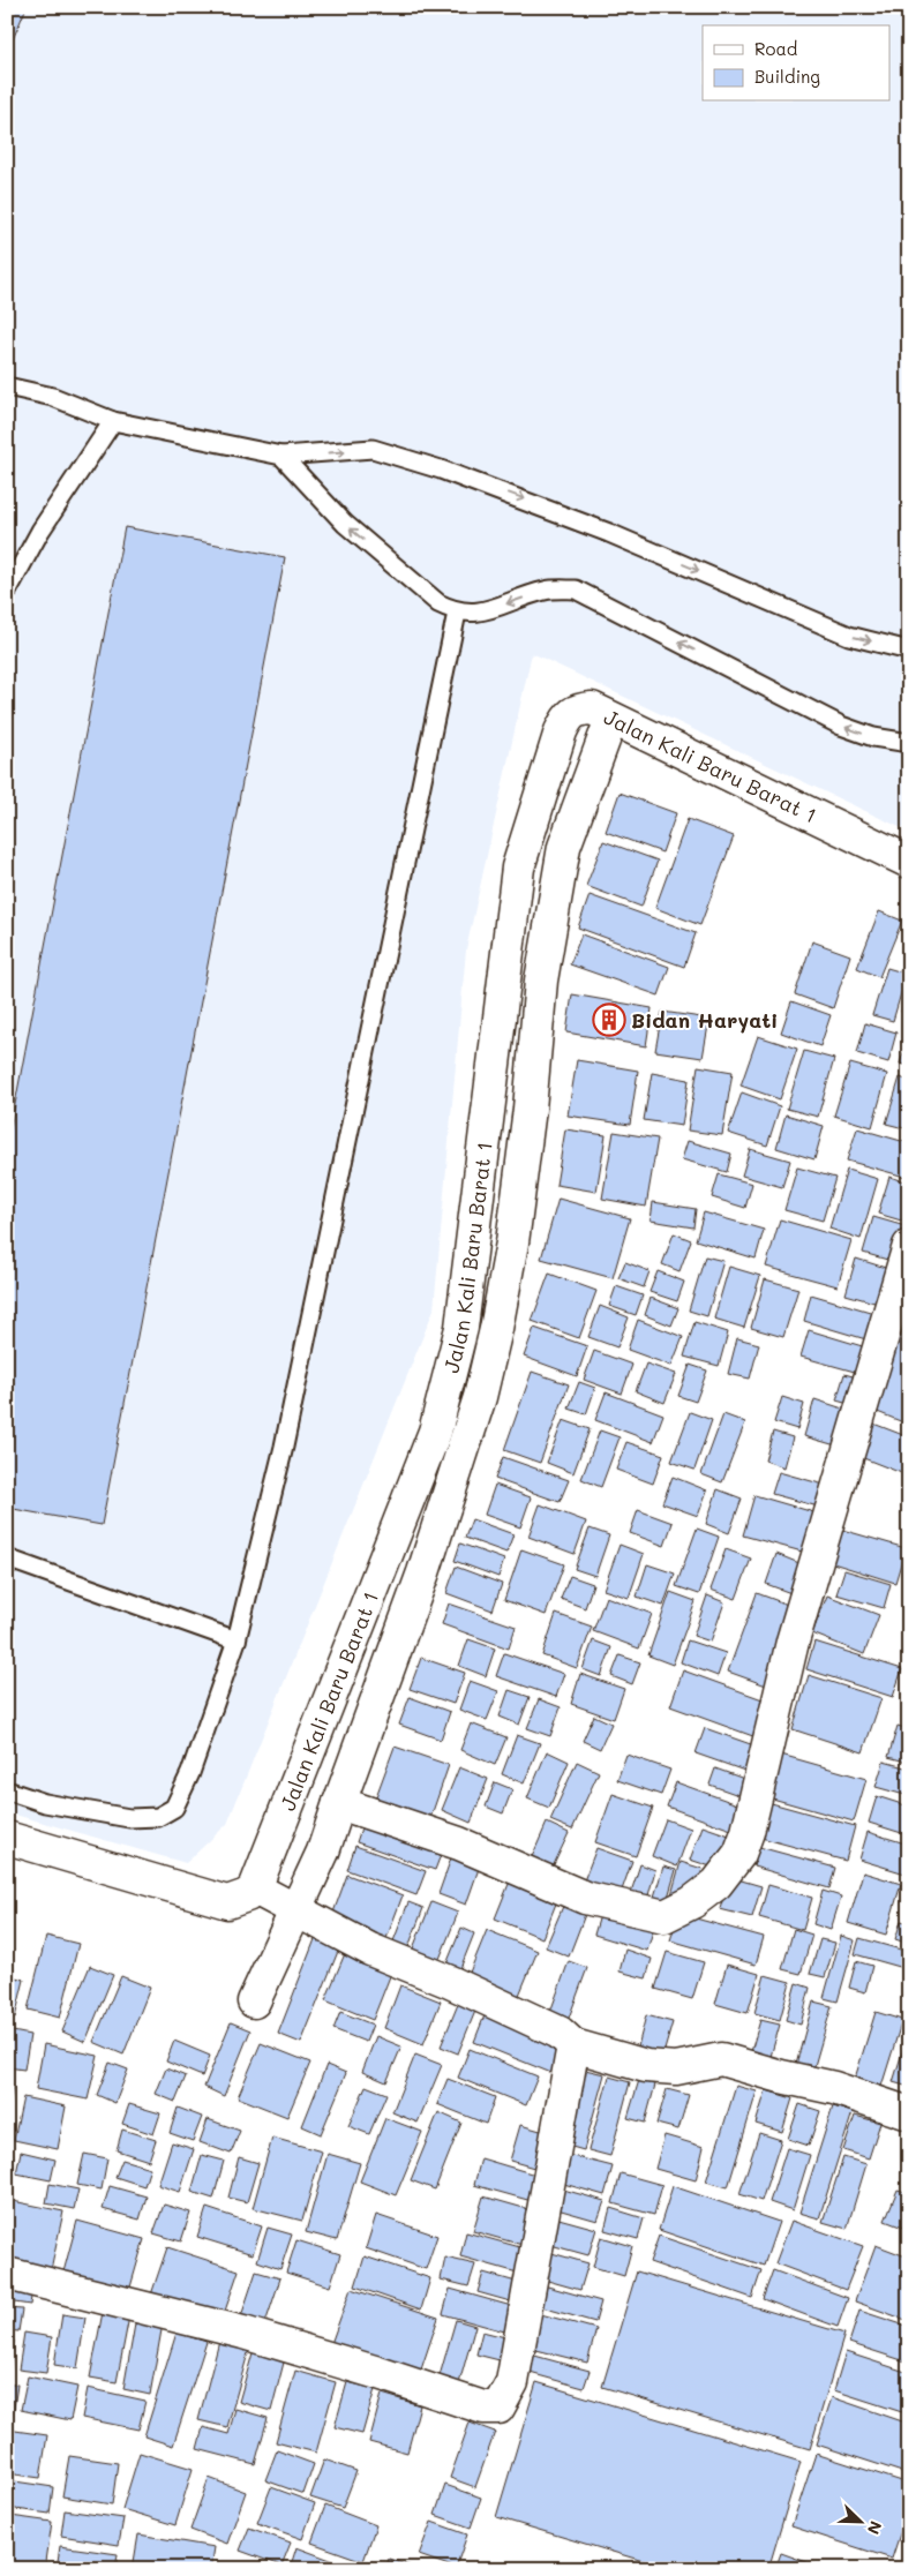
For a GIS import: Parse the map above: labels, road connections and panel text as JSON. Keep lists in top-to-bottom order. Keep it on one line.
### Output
{"streets":{"street":["Jalan Kali Baru Barat 1"]},"places":{"building":["Bidan Haryati"]},"legend":["Road","Building"],"north":"bottom right"}
